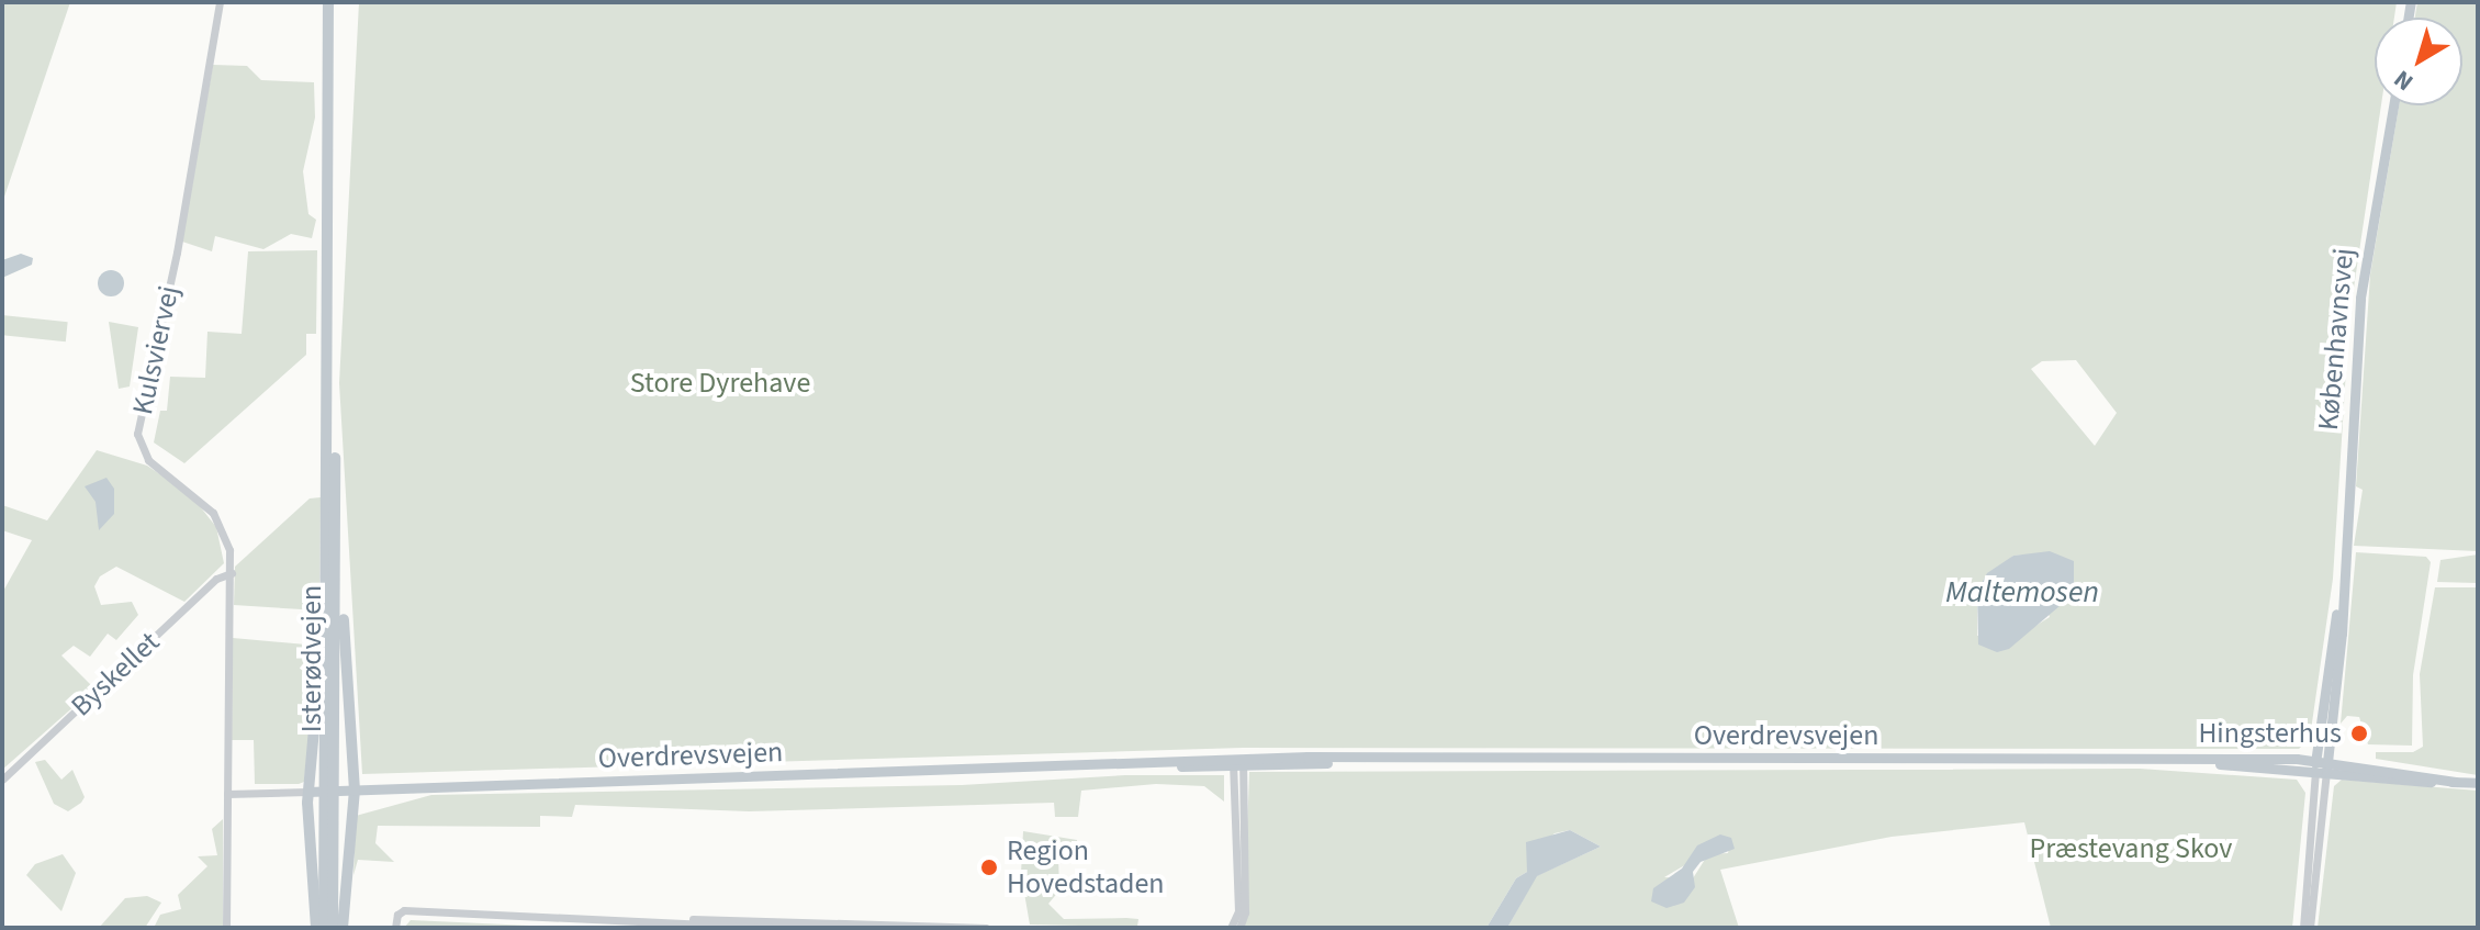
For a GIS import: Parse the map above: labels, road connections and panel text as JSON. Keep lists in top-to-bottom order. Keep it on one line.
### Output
{"streets":{"highway":["Isterødvejen"],"main road":["Københavnsvej","Overdrevsvejen"],"street":["Kulsviervej","Byskellet"]},"crossings":[["Københavnsvej","Overdrevsvejen"],["Kulsviervej","Byskellet"],["Kulsviervej","Overdrevsvejen"]],"water":["Maltemosen"],"parks":["Store Dyrehave","Præstevang Skov"],"places":["Hingsterhus","Region Hovedstaden"],"north":"bottom left"}
